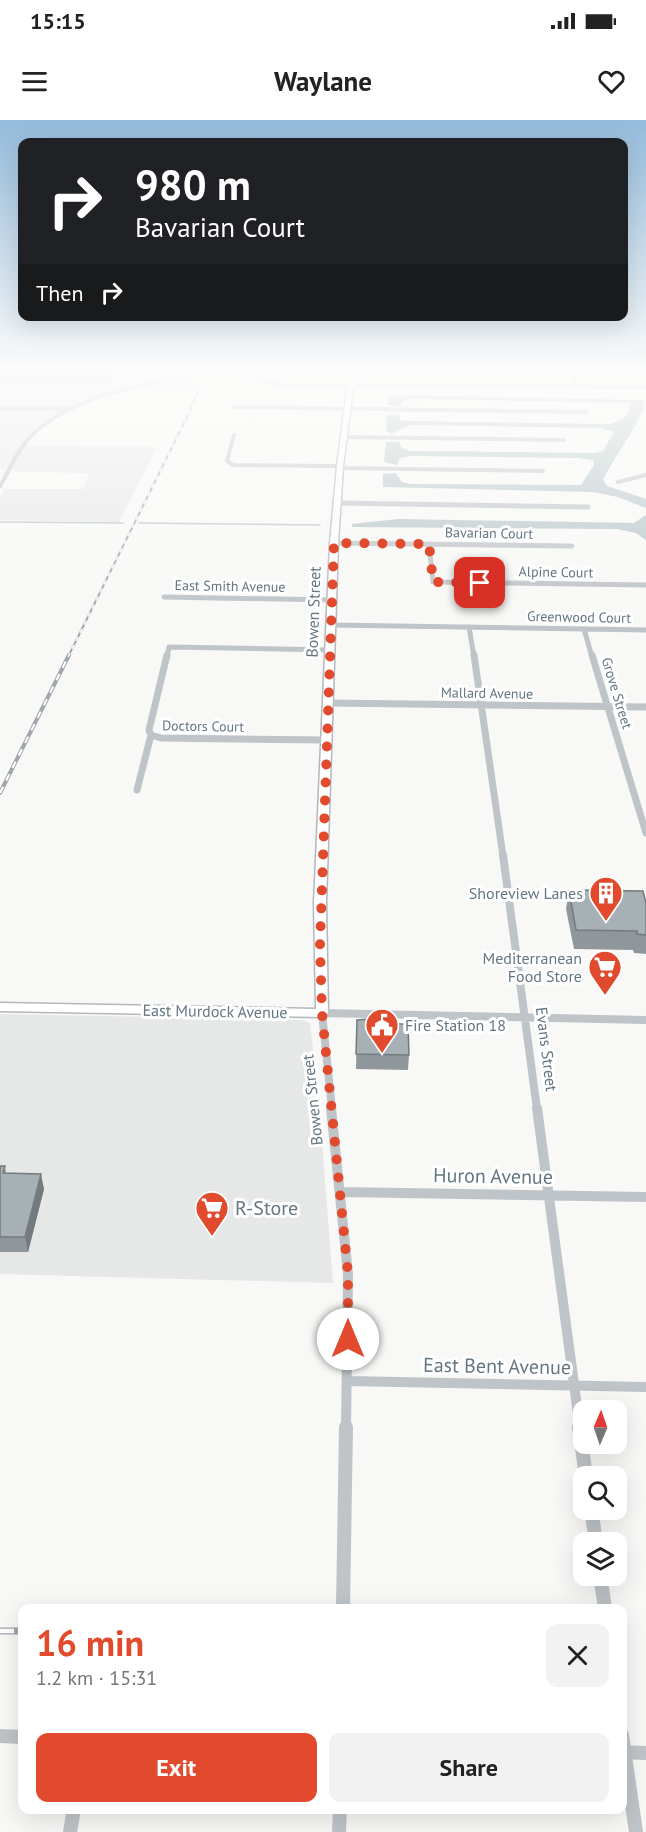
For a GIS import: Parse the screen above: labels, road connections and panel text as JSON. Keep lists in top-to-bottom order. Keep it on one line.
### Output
{"streets":{"main road":["Bowen Street","East Murdock Avenue"],"street":["Bavarian Court","Alpine Court","East Smith Avenue","Greenwood Court","Mallard Avenue","Grove Street","Doctors Court","Evans Street","Huron Avenue","East Bent Avenue"]},"crossings":[["Bavarian Court","Alpine Court"],["Bavarian Court","Bowen Street"],["East Smith Avenue","Bowen Street"],["Bowen Street","Greenwood Court"],["Bowen Street","Mallard Avenue"],["Bowen Street","Doctors Court"],["Bowen Street","East Murdock Avenue"],["Bowen Street","Huron Avenue"],["Bowen Street","East Bent Avenue"],["Greenwood Court","Grove Street"],["Greenwood Court","Evans Street"],["Mallard Avenue","Grove Street"],["Mallard Avenue","Evans Street"],["East Murdock Avenue","Evans Street"],["Evans Street","Huron Avenue"],["Evans Street","East Bent Avenue"]],"places":{"building":["Shoreview Lanes"],"supermarket":["Mediterranean Food Store","R-Store"],"public building":["Fire Station 18"]},"north":"top","page":{"status":"15:15","header":"Waylane","turn":["980 m","Bavarian Court"],"then":"Then","heading":["16 min","1.2 km · 15:31"],"buttons":["Exit","Share"]}}
